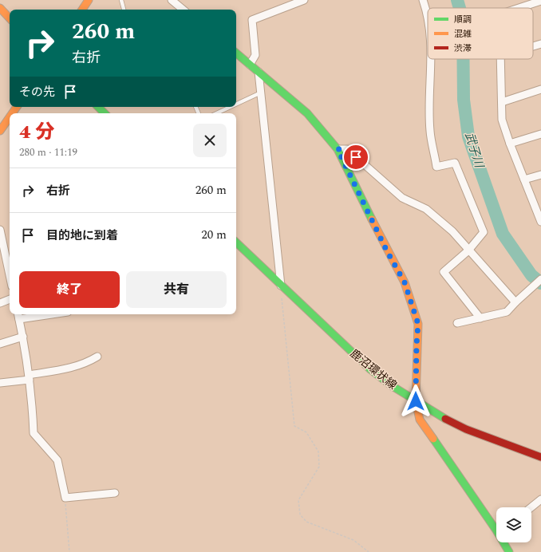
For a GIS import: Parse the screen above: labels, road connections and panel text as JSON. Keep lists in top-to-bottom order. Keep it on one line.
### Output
{"streets":{"main road":["鹿沼環状線"]},"water":["武子川"],"legend":["順調","混雑","渋滞"],"page":{"turn":["260 m","右折"],"then":"その先","heading":["4 分","280 m · 11:19"],"list":[{"name":"右折","value":"260 m"},{"name":"目的地に到着","value":"20 m"}],"buttons":["終了","共有"]}}
